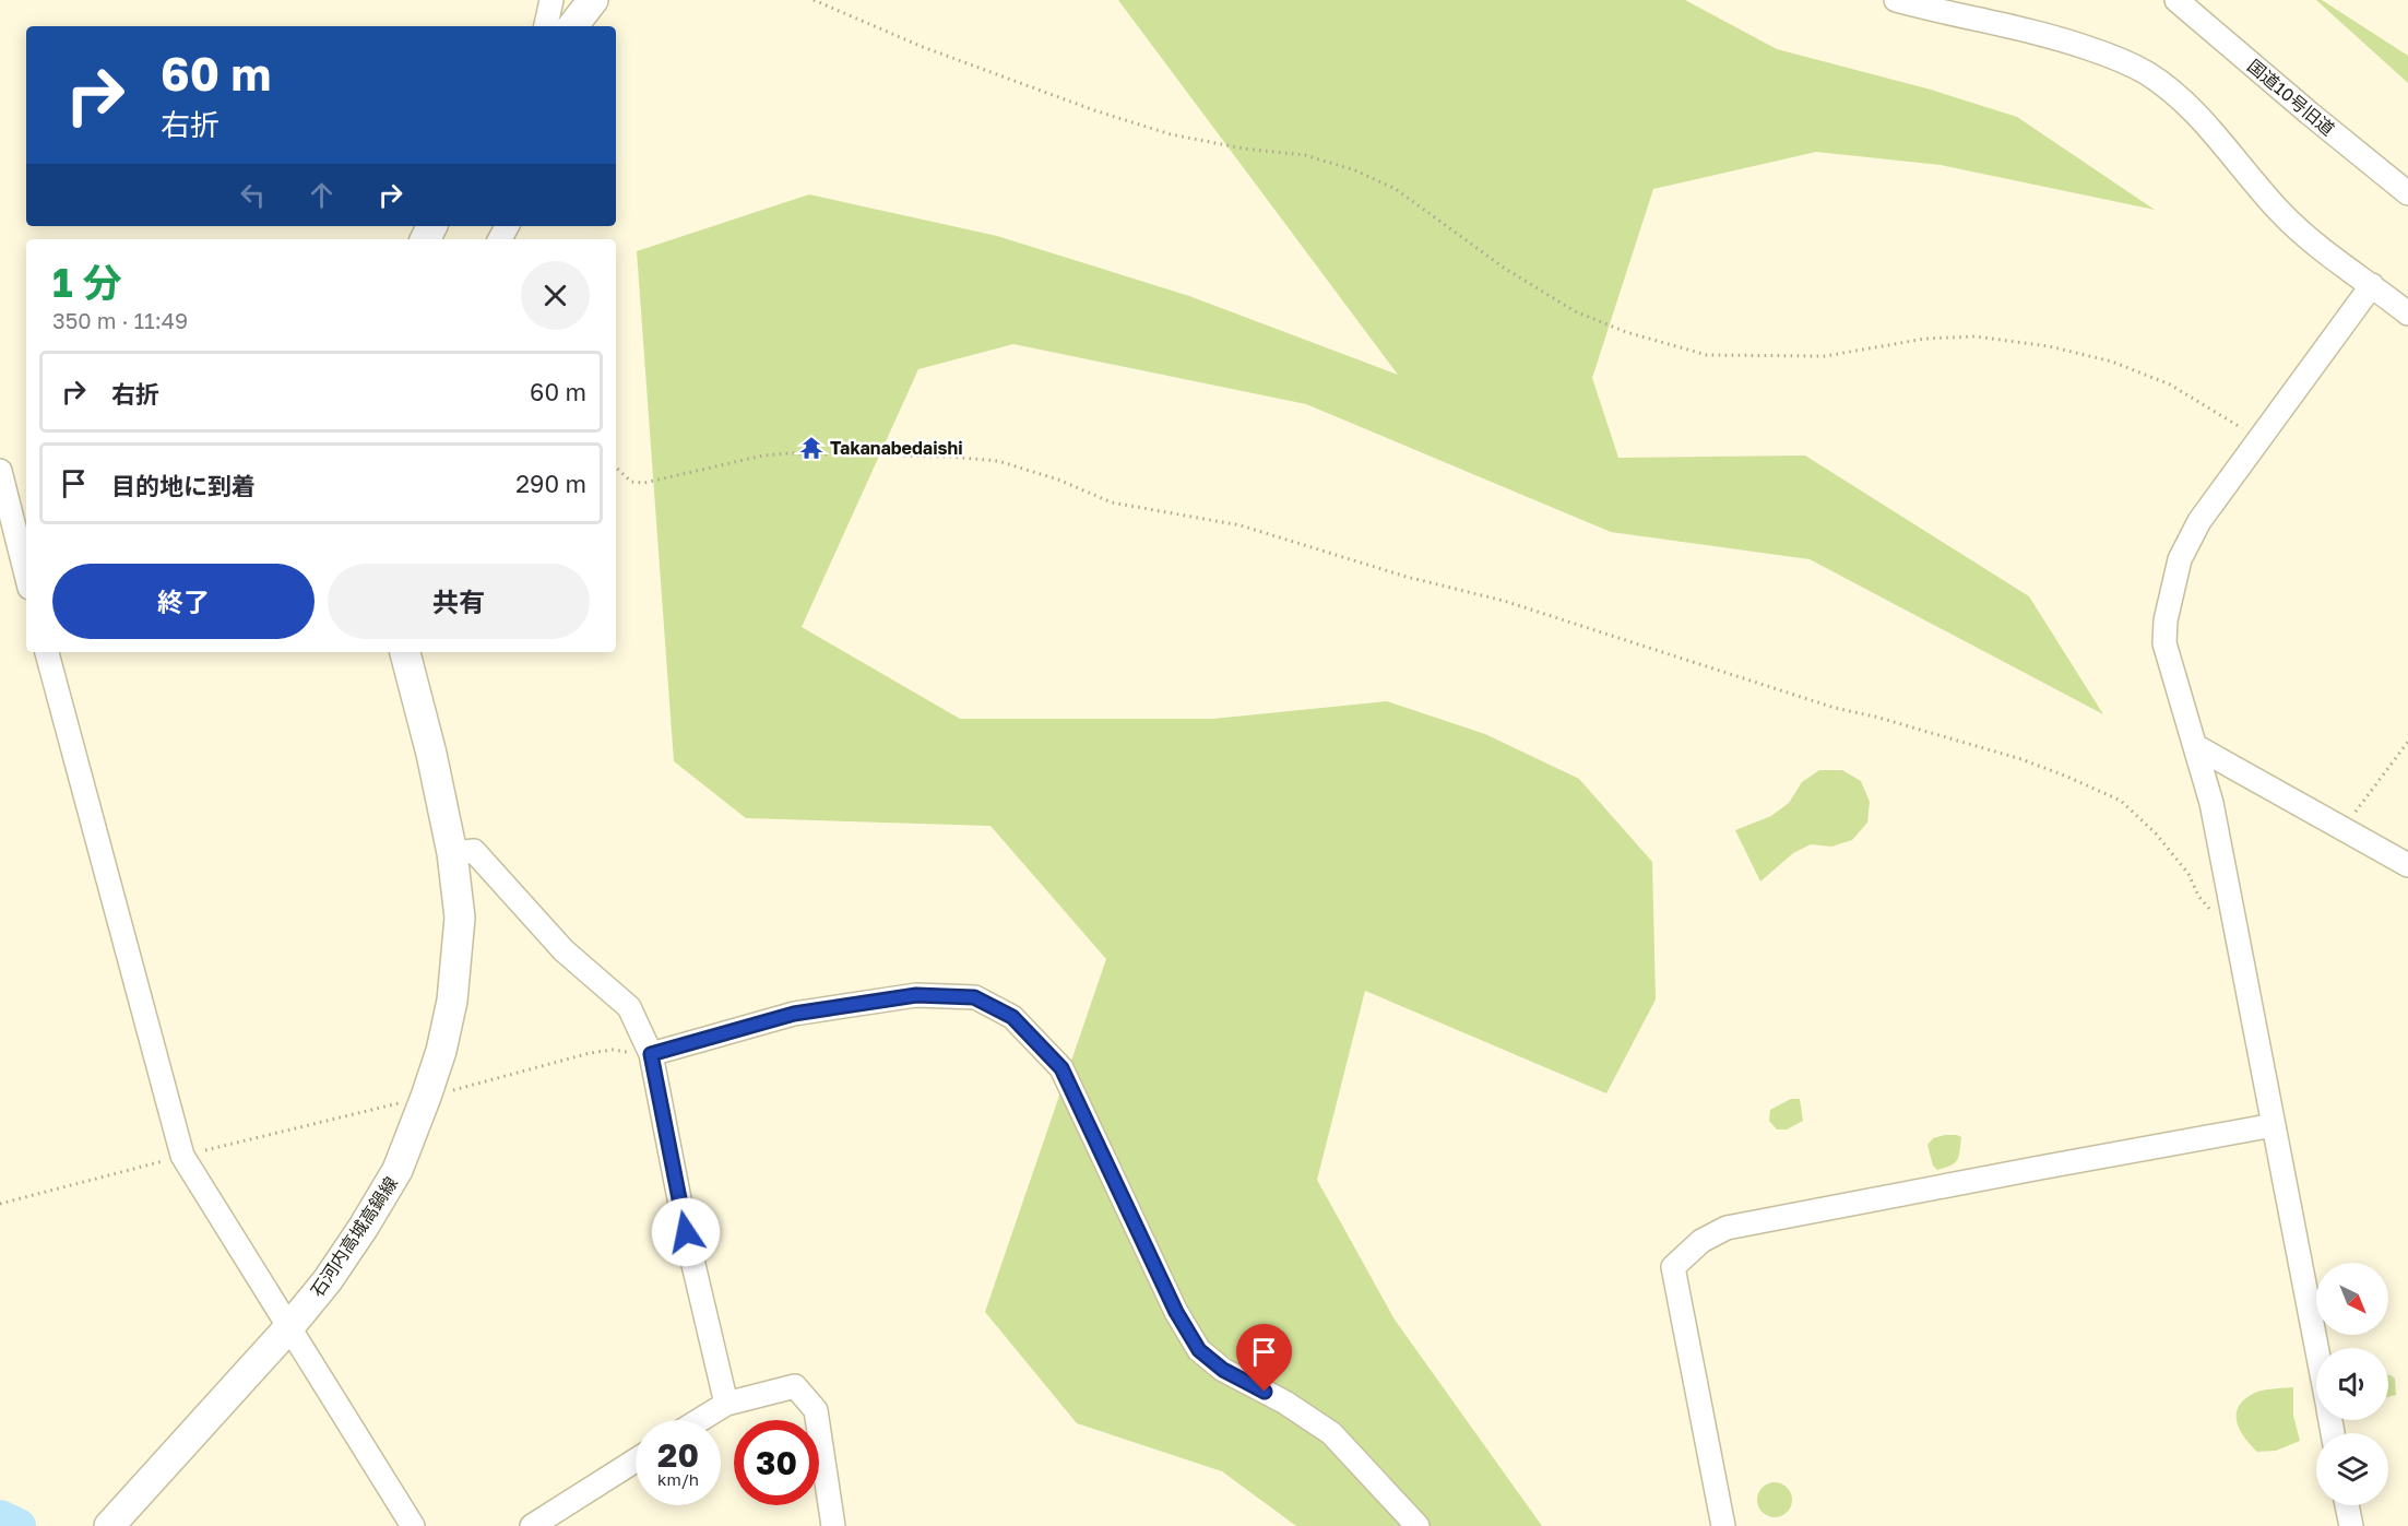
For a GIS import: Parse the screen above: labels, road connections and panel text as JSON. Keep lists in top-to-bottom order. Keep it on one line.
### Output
{"streets":{"main road":["石河内高城高鍋線"],"street":["国道10号旧道"]},"places":{"temple":["Takanabedaishi"]},"north":"bottom right","page":{"turn":["60 m","右折"],"heading":["1 分","350 m · 11:49"],"list":[{"name":"右折","value":"60 m"},{"name":"目的地に到着","value":"290 m"}],"buttons":["終了","共有"],"speed":"20 km/h","limit":"30"}}
